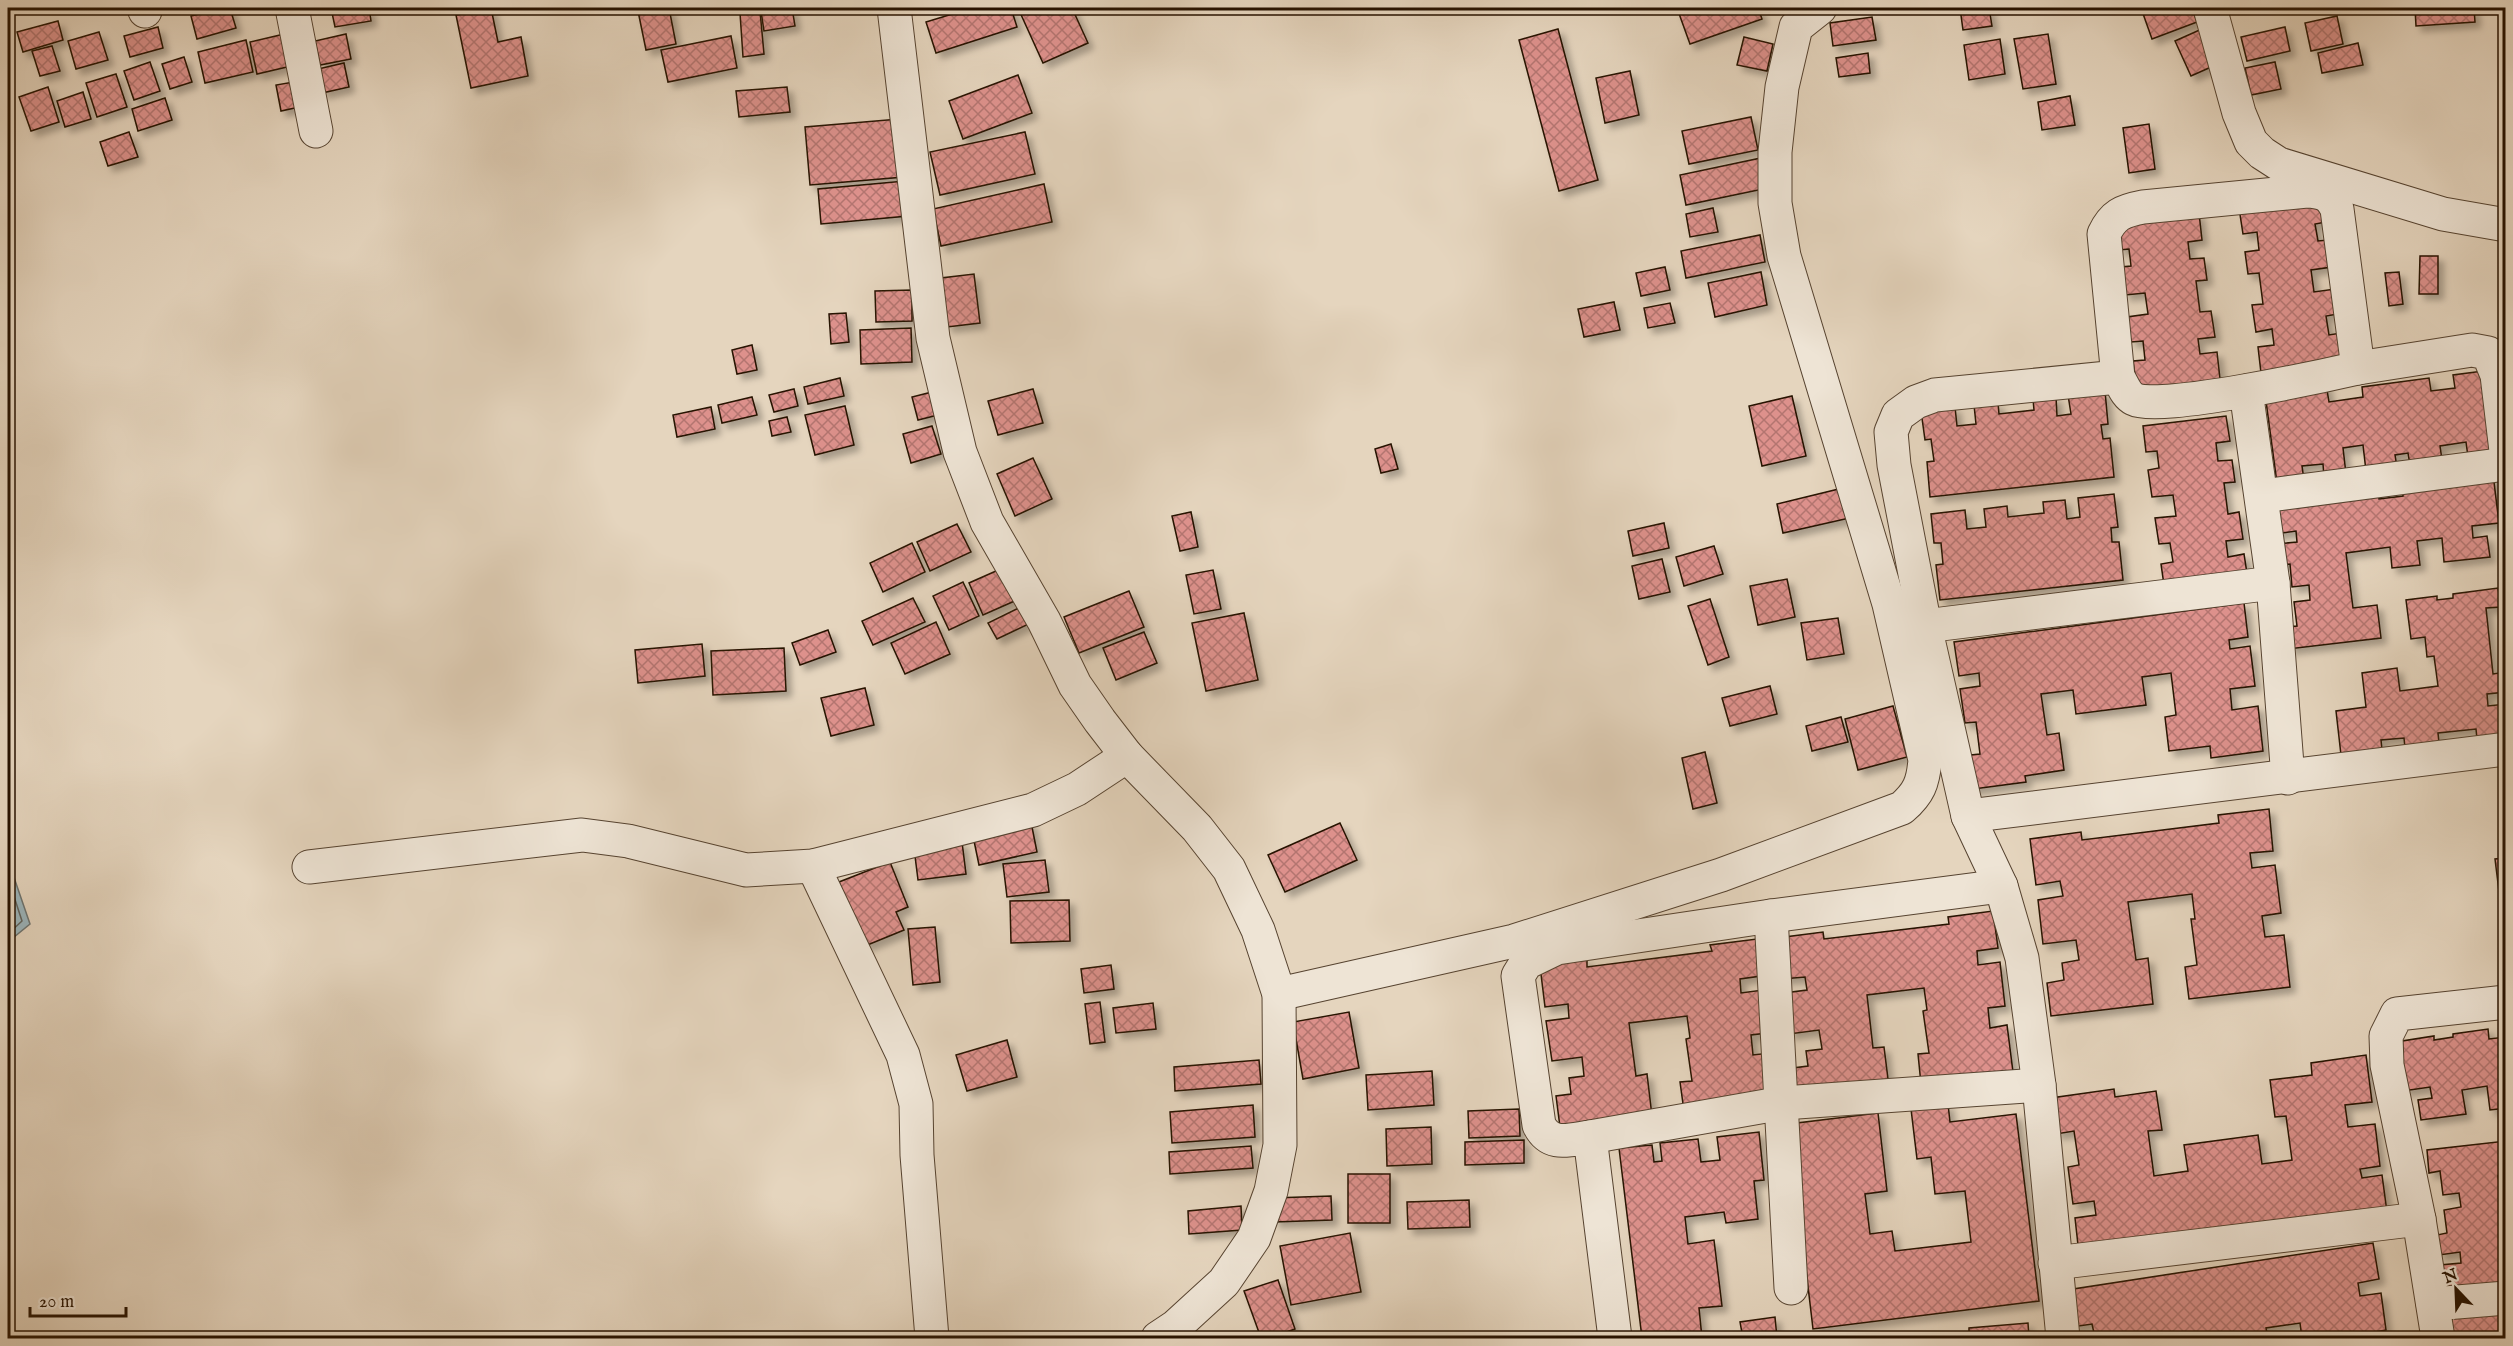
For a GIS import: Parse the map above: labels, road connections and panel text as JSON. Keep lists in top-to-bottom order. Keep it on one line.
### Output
{"scale_bar":"20 m","north":"top left"}
